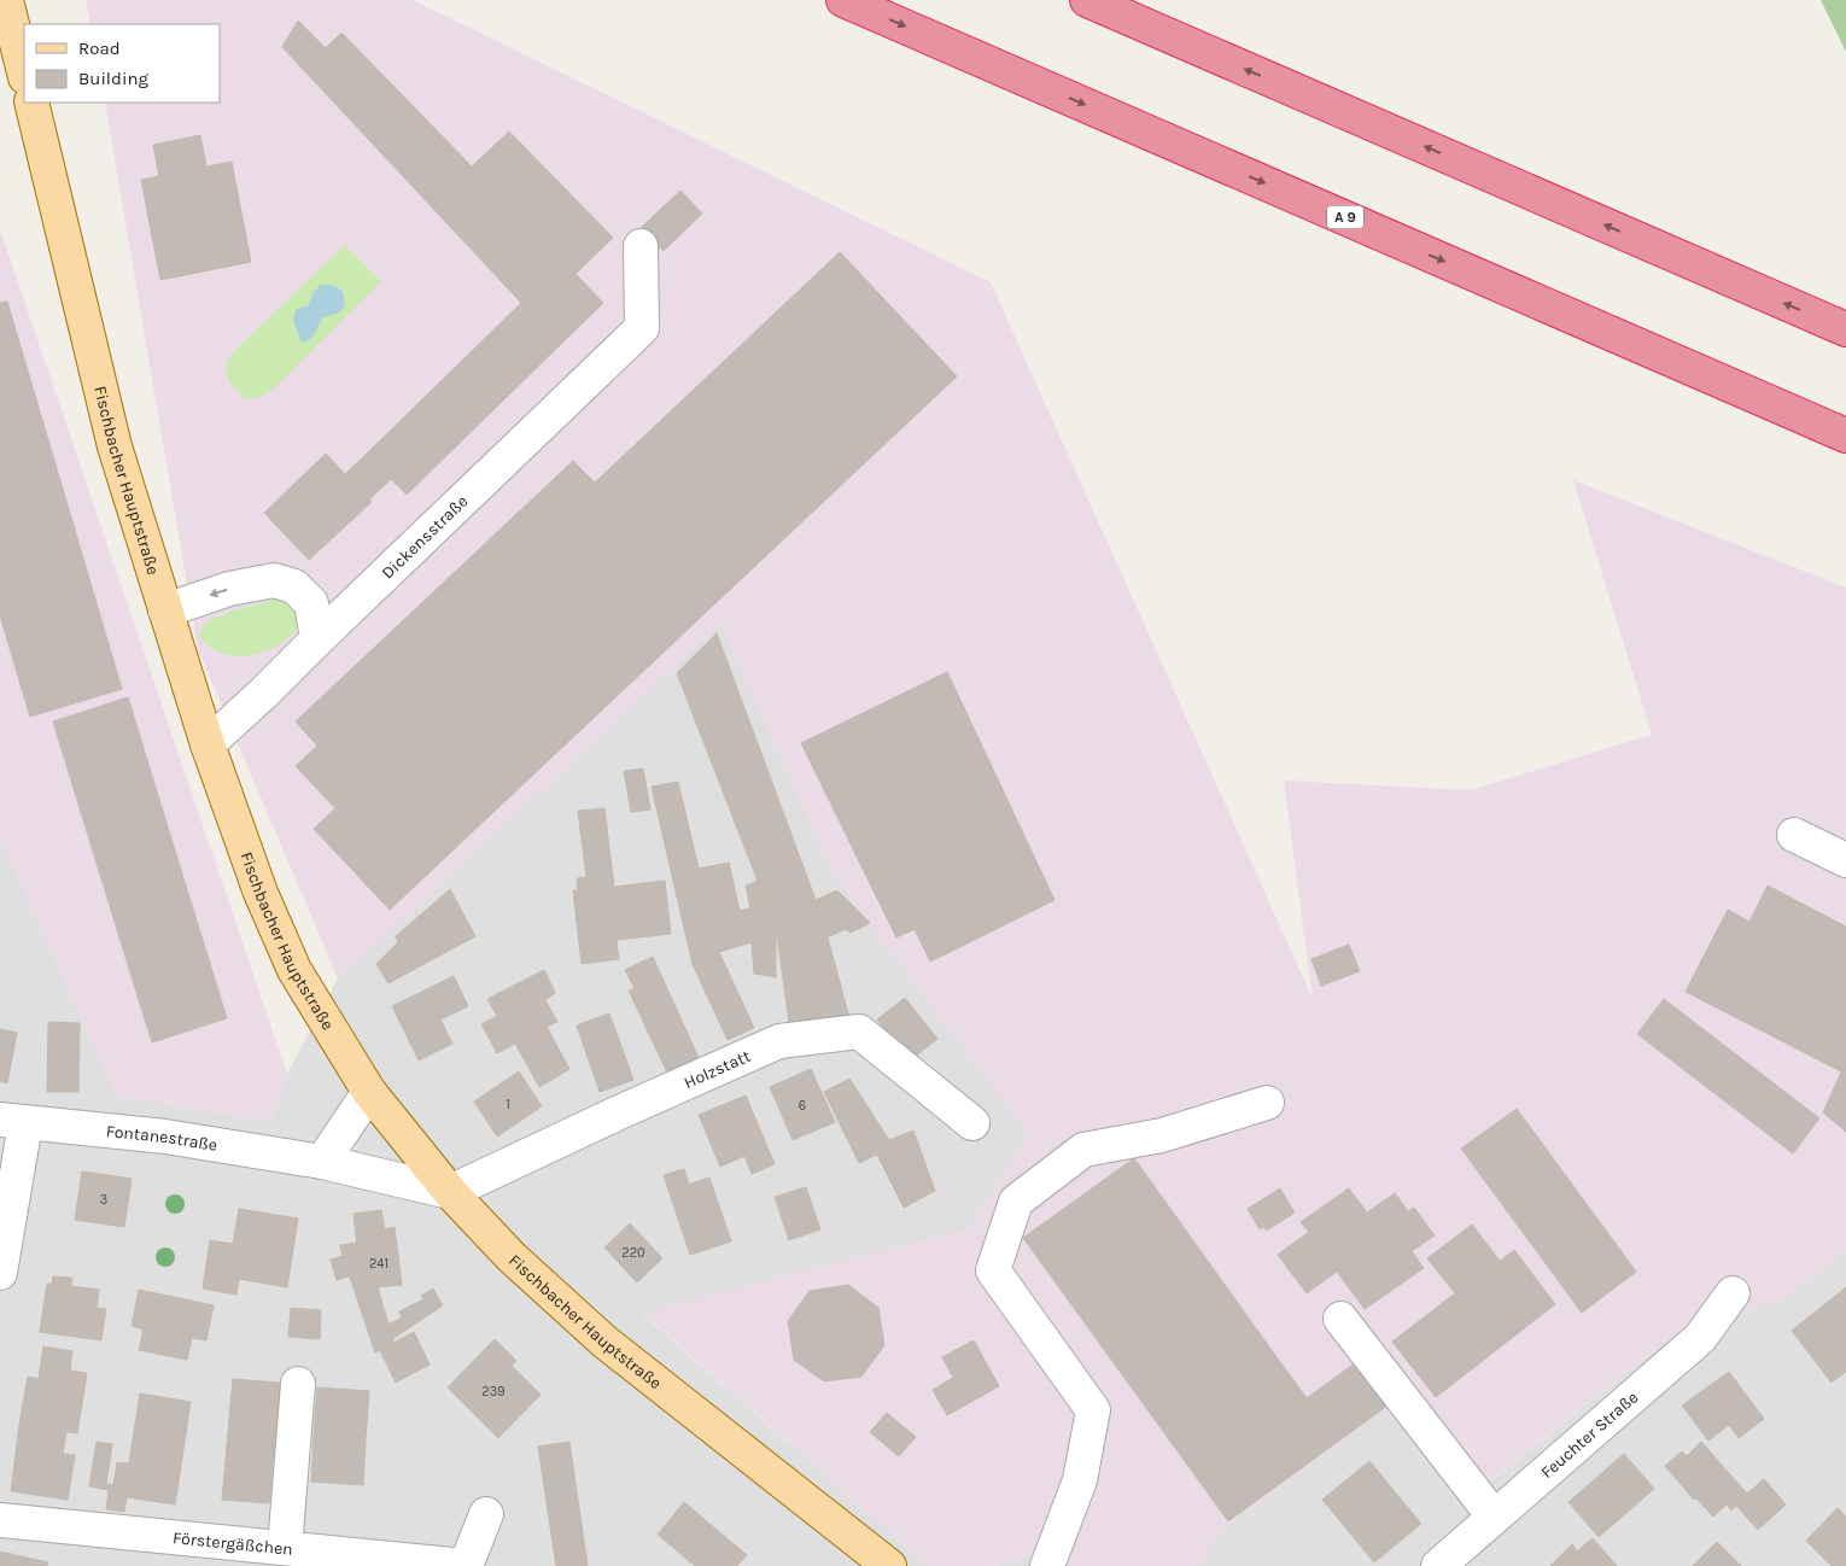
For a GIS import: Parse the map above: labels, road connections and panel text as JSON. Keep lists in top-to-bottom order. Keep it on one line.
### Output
{"streets":{"highway":["A 9"],"main road":["Fischbacher Hauptstraße"],"street":["Dickensstraße","Holzstatt","Fontanestraße","Feuchter Straße","Förstergäßchen"]},"crossings":[["Fischbacher Hauptstraße","Dickensstraße"],["Fischbacher Hauptstraße","Holzstatt"],["Fischbacher Hauptstraße","Fontanestraße"],["Holzstatt","Fontanestraße"]],"house_numbers":["1","6","3","220","241","239"],"legend":["Road","Building"]}
